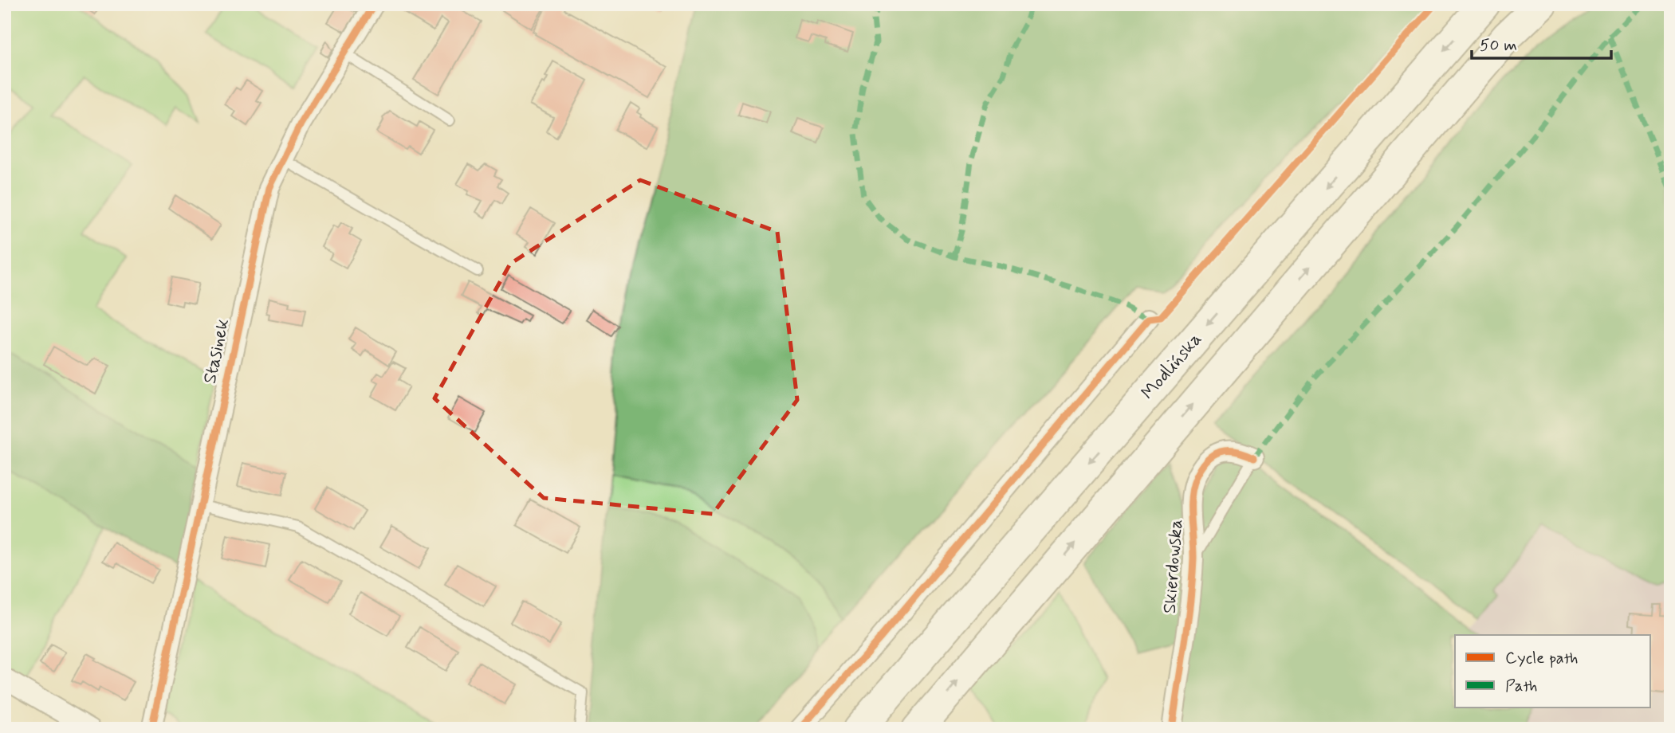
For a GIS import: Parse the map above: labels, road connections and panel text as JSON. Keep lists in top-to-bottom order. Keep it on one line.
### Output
{"streets":{"main road":["Modlińska"],"street":["Stasinek","Skierdowska"]},"legend":["Cycle path","Path"],"scale_bar":"50 m"}
